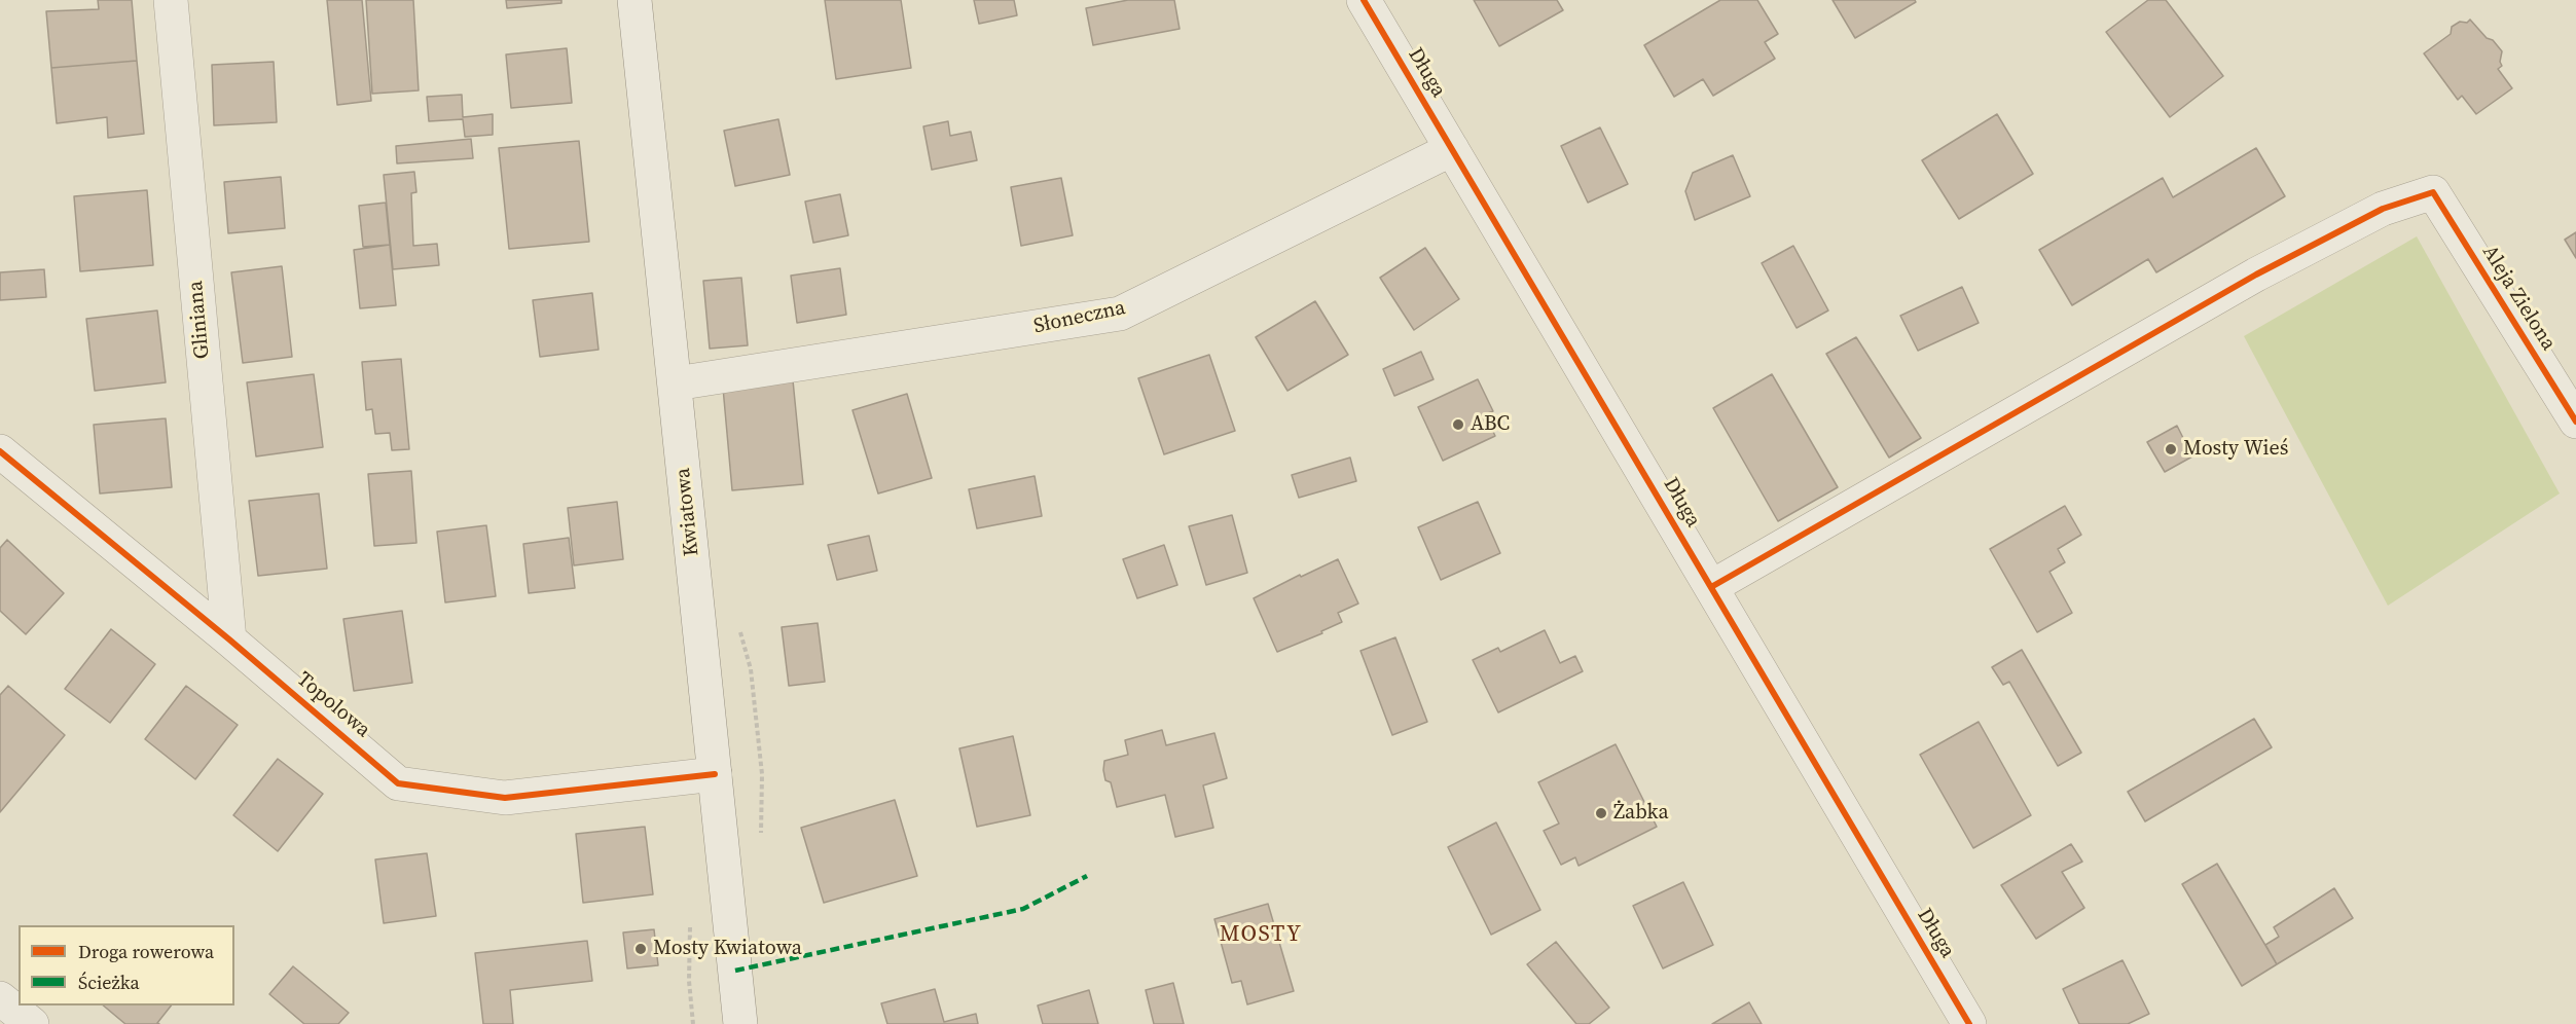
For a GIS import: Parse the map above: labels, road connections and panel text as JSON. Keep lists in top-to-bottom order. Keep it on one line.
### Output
{"streets":{"street":["Długa","Aleja Zielona","Słoneczna","Gliniana","Kwiatowa","Topolowa"]},"crossings":[["Długa","Aleja Zielona"],["Długa","Słoneczna"],["Słoneczna","Kwiatowa"],["Gliniana","Topolowa"],["Kwiatowa","Topolowa"]],"districts":["MOSTY"],"places":["ABC","Mosty Wieś","Żabka","Mosty Kwiatowa"],"legend":["Droga rowerowa","Ścieżka"]}
